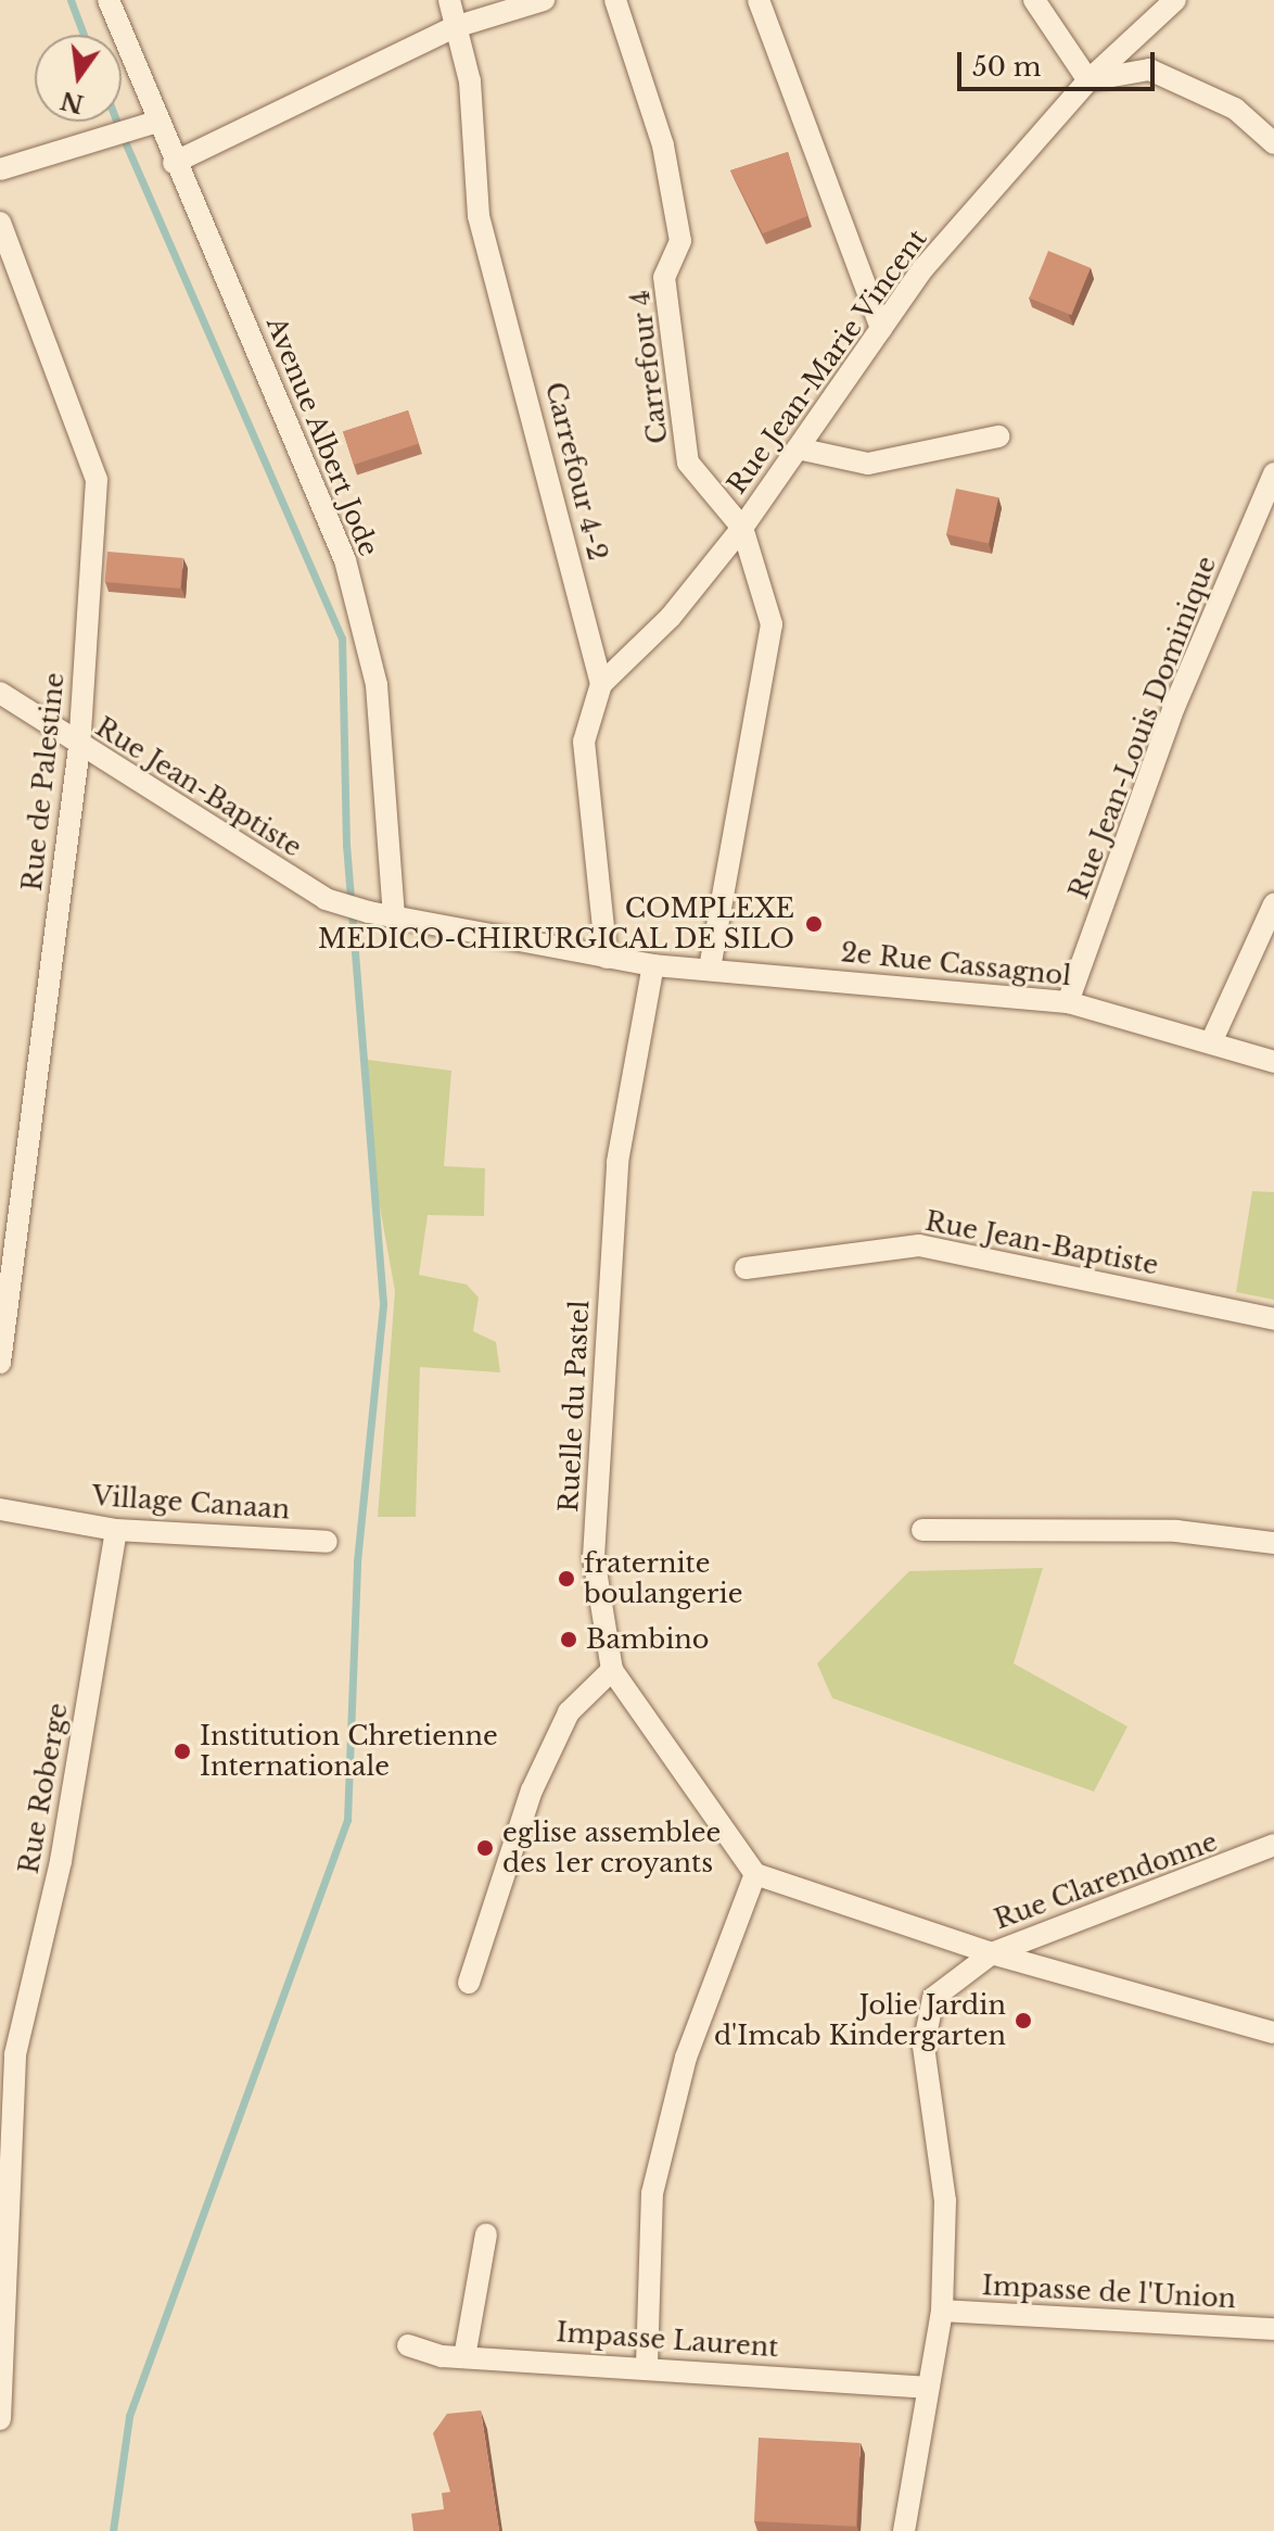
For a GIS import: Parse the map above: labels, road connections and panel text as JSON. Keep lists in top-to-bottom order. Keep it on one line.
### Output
{"streets":{"street":["Rue Jean-Marie Vincent","Carrefour 4","Avenue Albert Jode","Carrefour 4-2","Rue Jean-Louis Dominique","Rue de Palestine","Rue Jean-Baptiste","2e Rue Cassagnol","Ruelle du Pastel","Village Canaan","Rue Roberge","Rue Clarendonne","Impasse de l'Union","Impasse Laurent"]},"crossings":[["Rue Jean-Marie Vincent","Carrefour 4"],["Rue Jean-Marie Vincent","Carrefour 4-2"],["Carrefour 4","2e Rue Cassagnol"],["Avenue Albert Jode","2e Rue Cassagnol"],["Rue Jean-Louis Dominique","2e Rue Cassagnol"],["Rue de Palestine","Rue Jean-Baptiste"],["Rue Jean-Baptiste","2e Rue Cassagnol"],["2e Rue Cassagnol","Ruelle du Pastel"],["Village Canaan","Rue Roberge"],["Rue Clarendonne","Impasse de l'Union"],["Rue Clarendonne","Impasse Laurent"]],"places":["COMPLEXE MEDICO-CHIRURGICAL DE SILO","fraternite boulangerie","Bambino","Institution Chretienne Internationale","eglise assemblee des 1er croyants","Jolie Jardin d'Imcab Kindergarten"],"scale_bar":"50 m","north":"bottom"}
